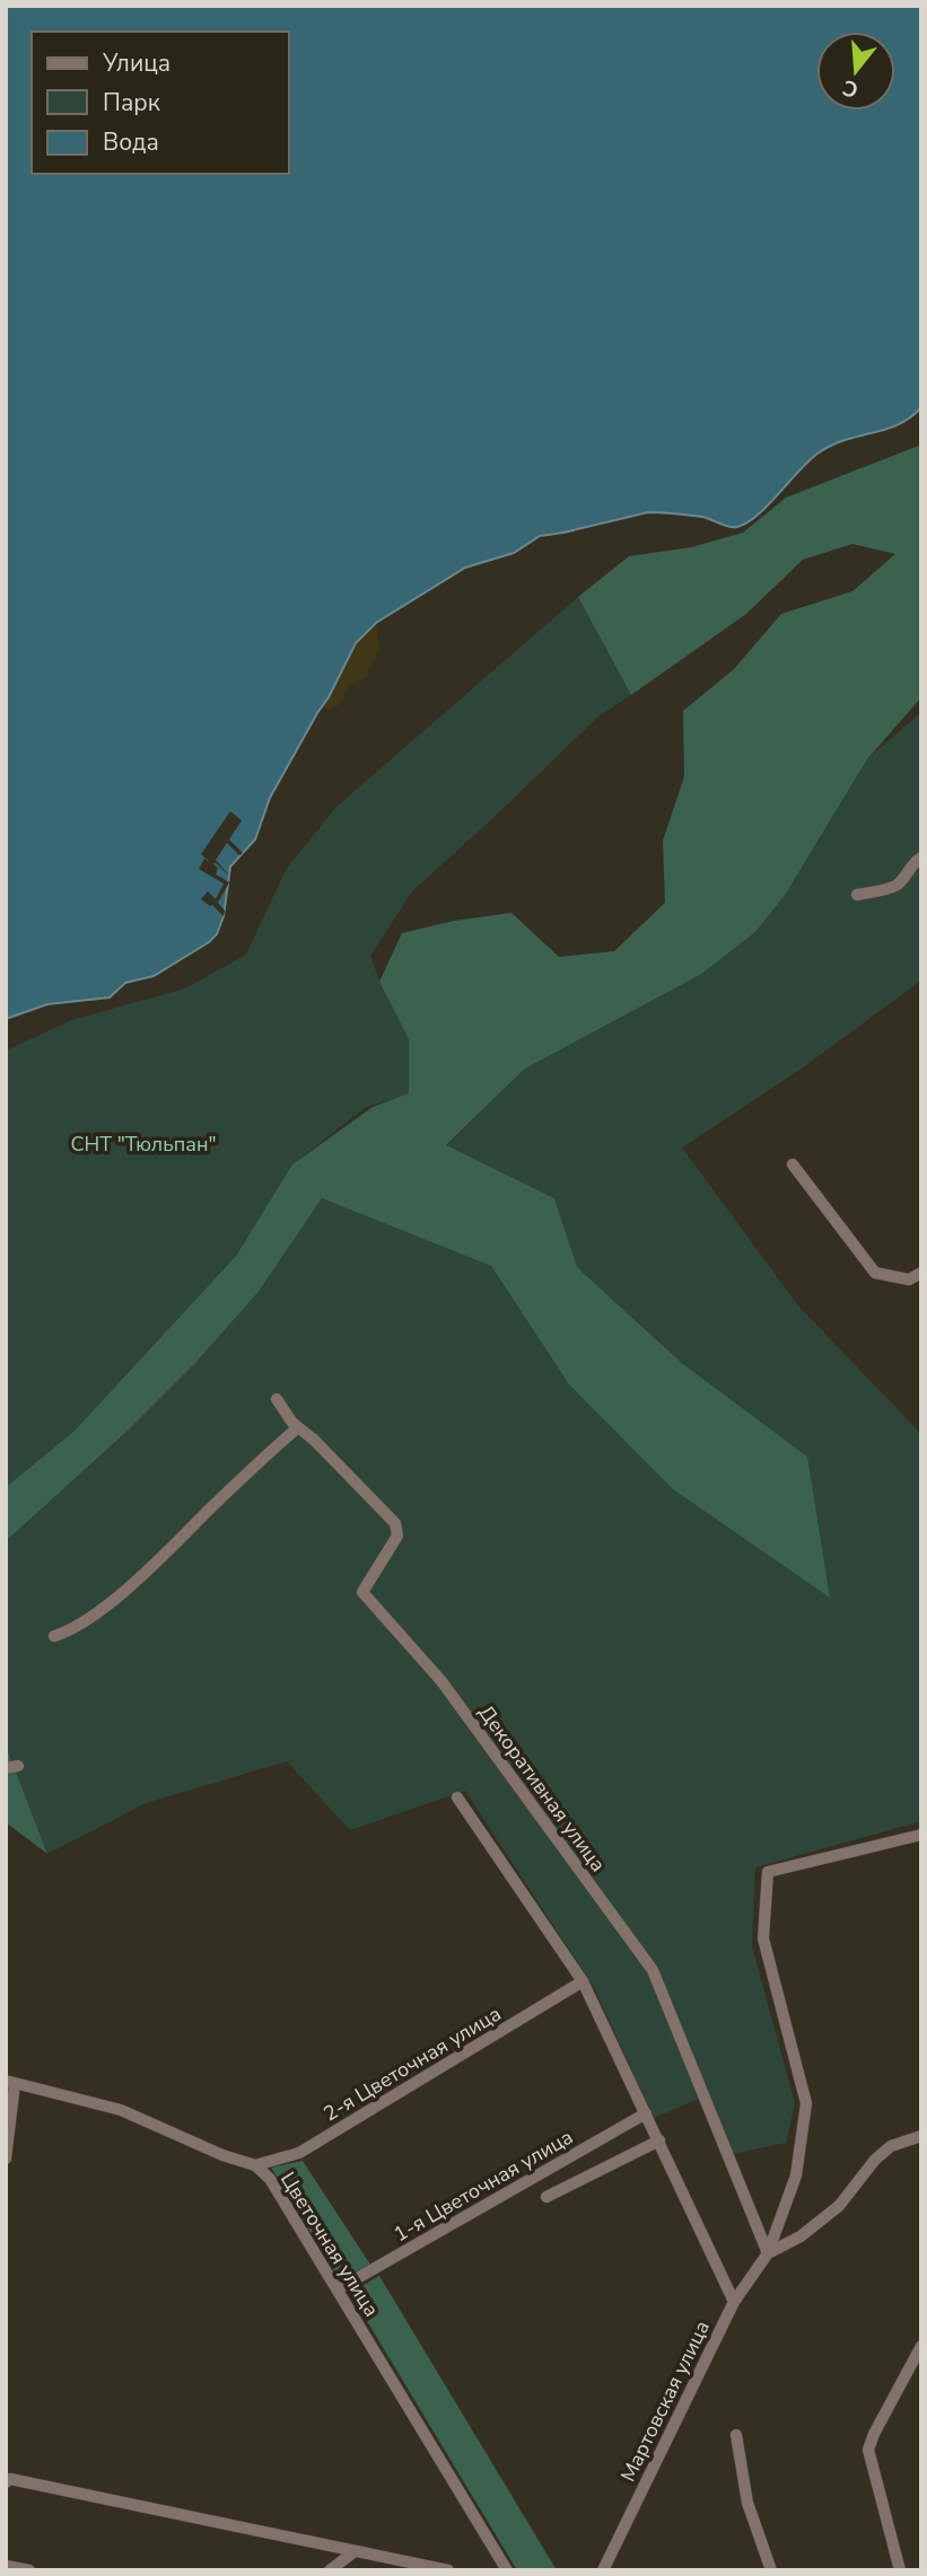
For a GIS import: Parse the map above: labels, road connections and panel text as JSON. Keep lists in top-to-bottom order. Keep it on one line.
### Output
{"streets":{"street":["Декоративная улица","2-я Цветочная улица","1-я Цветочная улица","Цветочная улица","Мартовская улица"]},"crossings":[["Декоративная улица","Мартовская улица"],["2-я Цветочная улица","Цветочная улица"],["1-я Цветочная улица","Цветочная улица"]],"parks":["СНТ \"Тюльпан\""],"legend":["Улица","Парк","Вода"],"north":"bottom"}
